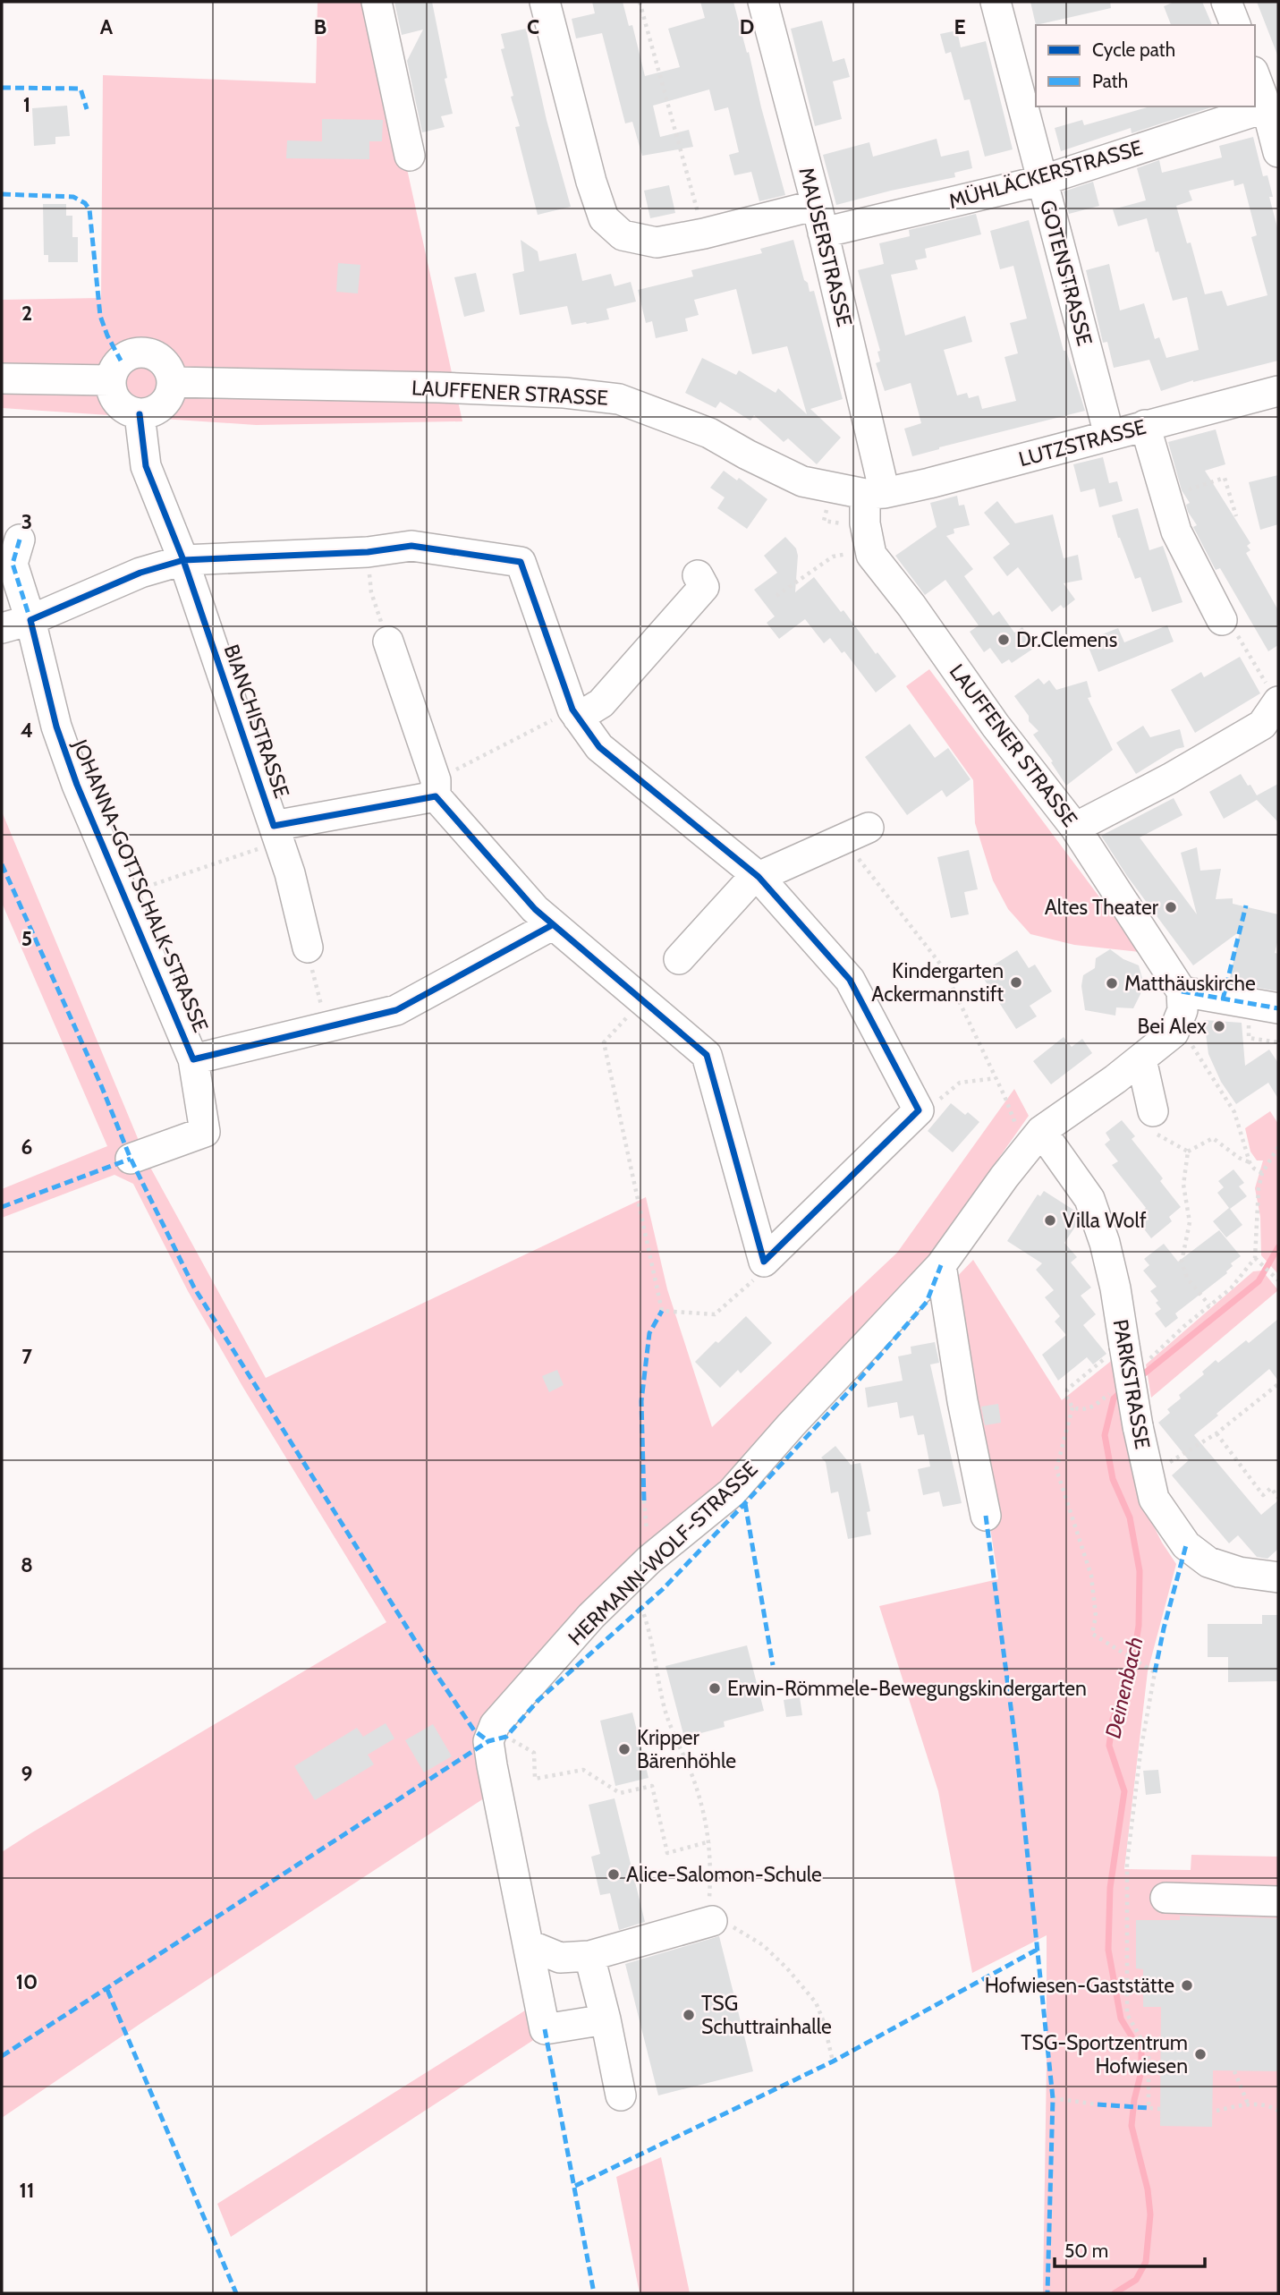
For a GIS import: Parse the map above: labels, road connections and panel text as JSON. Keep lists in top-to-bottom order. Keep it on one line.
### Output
{"streets":{"street":["MÜHLÄCKERSTRASSE","MAUSERSTRASSE","GOTENSTRASSE","LAUFFENER STRASSE","LUTZSTRASSE","BIANCHISTRASSE","JOHANNA-GOTTSCHALK-STRASSE","PARKSTRASSE","HERMANN-WOLF-STRASSE"]},"crossings":[["MÜHLÄCKERSTRASSE","MAUSERSTRASSE"],["MÜHLÄCKERSTRASSE","GOTENSTRASSE"],["MAUSERSTRASSE","LAUFFENER STRASSE"],["MAUSERSTRASSE","LUTZSTRASSE"],["GOTENSTRASSE","LUTZSTRASSE"],["LAUFFENER STRASSE","LUTZSTRASSE"],["LAUFFENER STRASSE","BIANCHISTRASSE"],["PARKSTRASSE","HERMANN-WOLF-STRASSE"]],"water":["Deinenbach"],"places":["Dr.Clemens","Altes Theater","Kindergarten Ackermannstift","Matthäuskirche","Bei Alex","Villa Wolf","Erwin-Römmele-Bewegungskindergarten","Kripper Bärenhöhle","Alice-Salomon-Schule","Hofwiesen-Gaststätte","TSG Schuttrainhalle","TSG-Sportzentrum Hofwiesen"],"legend":["Cycle path","Path"],"scale_bar":"50 m","grid":{"columns":["A","B","C","D","E"],"rows":["1","2","3","4","5","6","7","8","9","10","11"]}}
